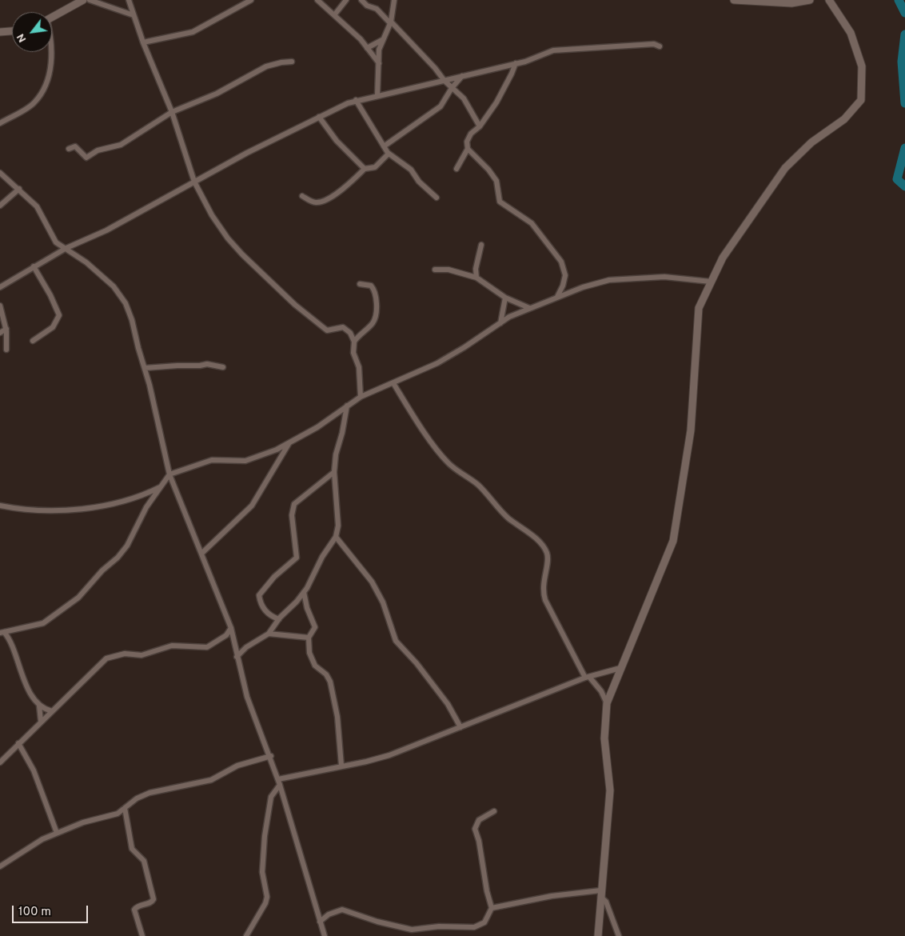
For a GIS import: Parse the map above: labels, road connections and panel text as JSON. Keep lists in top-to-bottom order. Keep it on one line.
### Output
{"scale_bar":"100 m","north":"bottom left"}
